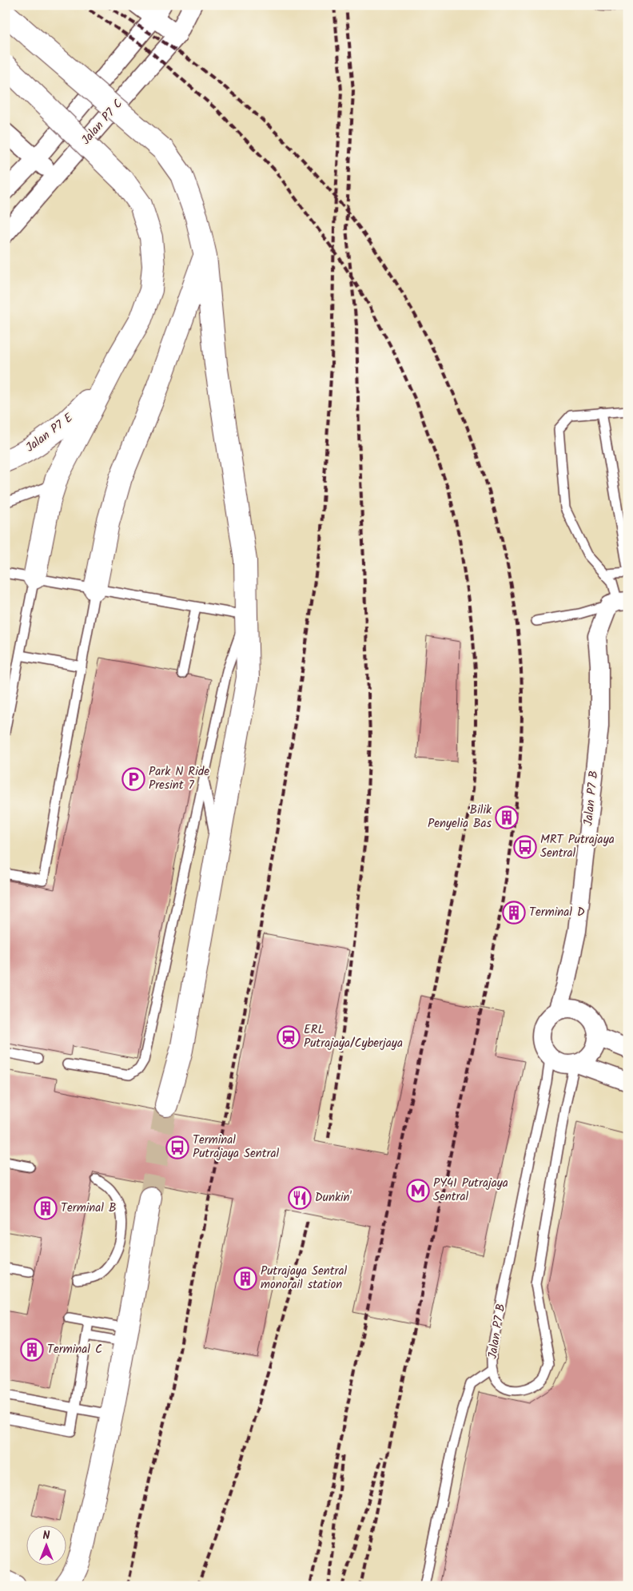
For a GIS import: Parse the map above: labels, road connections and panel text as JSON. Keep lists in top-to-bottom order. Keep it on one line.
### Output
{"streets":{"street":["Jalan P7 C","Jalan P7 E","Jalan P7 B"]},"places":{"parking":["Park N Ride Presint 7"],"building":["Bilik Penyelia Bas","Terminal D","Terminal B","Putrajaya Sentral monorail station","Terminal C"],"bus stop":["MRT Putrajaya Sentral","Terminal Putrajaya Sentral"],"station":["ERL Putrajaya/Cyberjaya"],"metro station":["PY41 Putrajaya Sentral"],"restaurant":["Dunkin'"]},"north":"top"}
